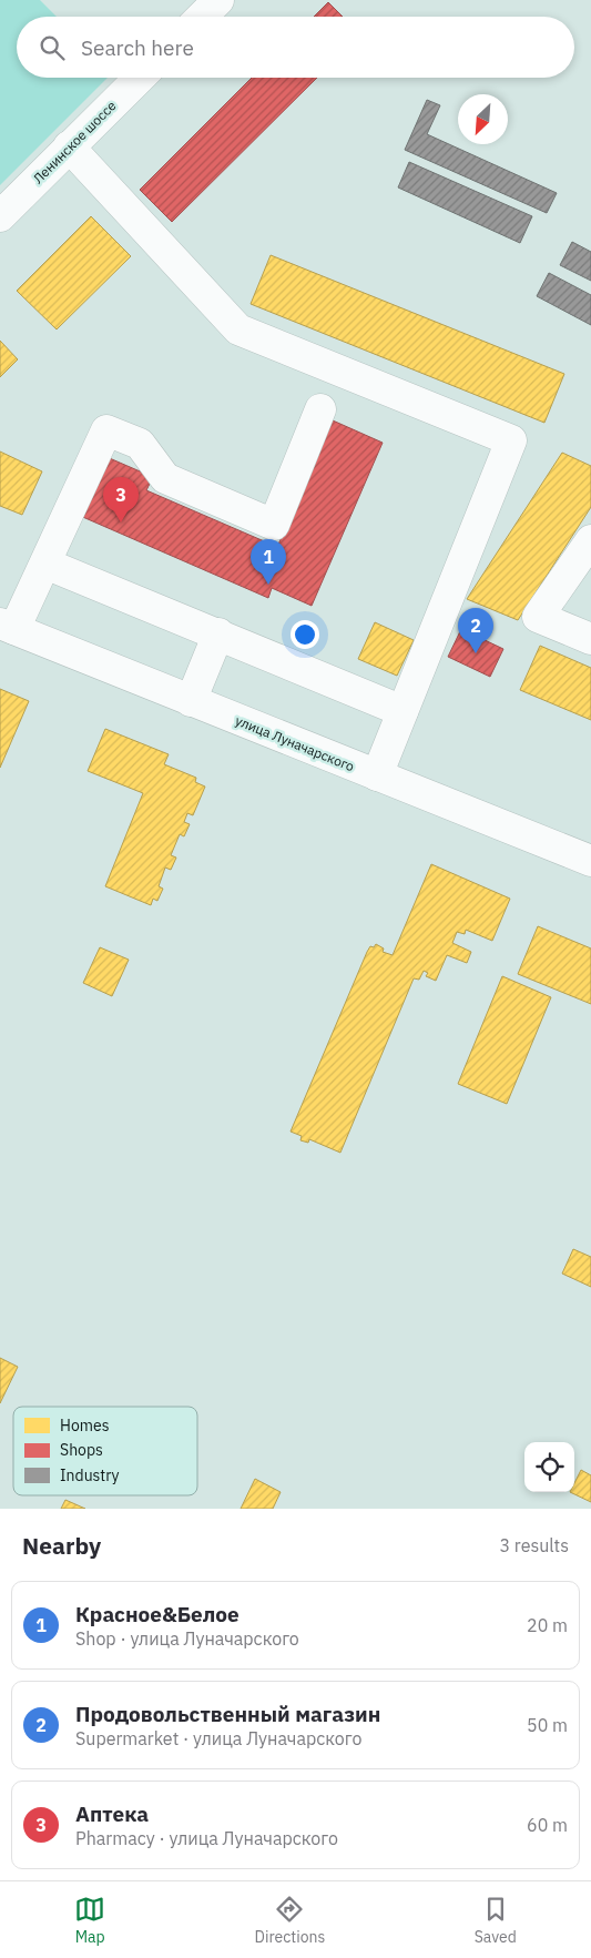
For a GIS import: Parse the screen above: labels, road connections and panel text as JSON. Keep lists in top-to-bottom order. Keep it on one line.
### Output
{"streets":{"street":["Ленинское шоссе","улица Луначарского"]},"legend":["Homes","Shops","Industry"],"north":"bottom left","page":{"search":"Search here","pins":["3","1","2"],"heading":["Nearby","3 results"],"list":[{"mark":"1","name":"Красное&Белое","note":"Shop · улица Луначарского","value":"20 m"},{"mark":"2","name":"Продовольственный магазин","note":"Supermarket · улица Луначарского","value":"50 m"},{"mark":"3","name":"Аптека","note":"Pharmacy · улица Луначарского","value":"60 m"}],"nav":["Map","Directions","Saved"]}}
